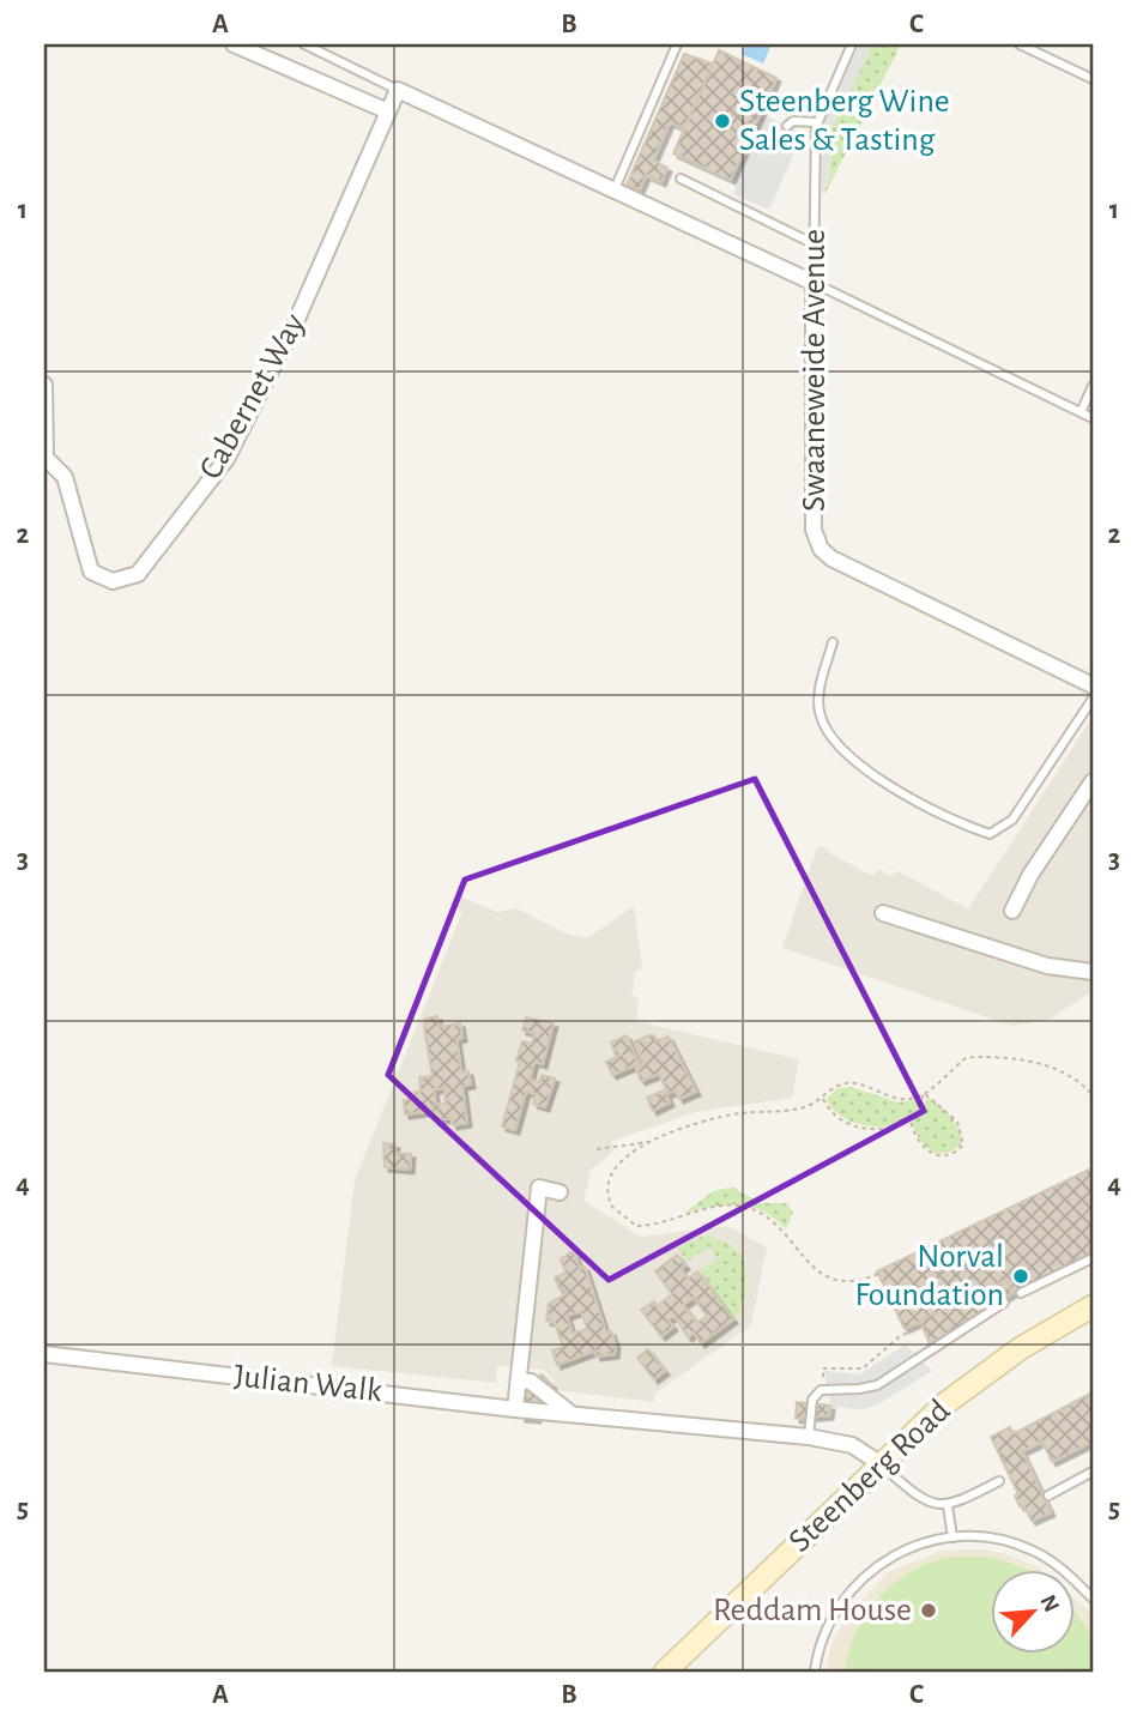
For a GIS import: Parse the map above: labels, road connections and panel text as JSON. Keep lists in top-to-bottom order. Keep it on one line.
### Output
{"streets":{"main road":["Steenberg Road"],"street":["Swaaneweide Avenue","Cabernet Way","Julian Walk"]},"crossings":[["Julian Walk","Steenberg Road"]],"places":["Steenberg Wine Sales & Tasting","Norval Foundation","Reddam House"],"north":"top right","grid":{"columns":["A","B","C"],"rows":["1","2","3","4","5"]}}
